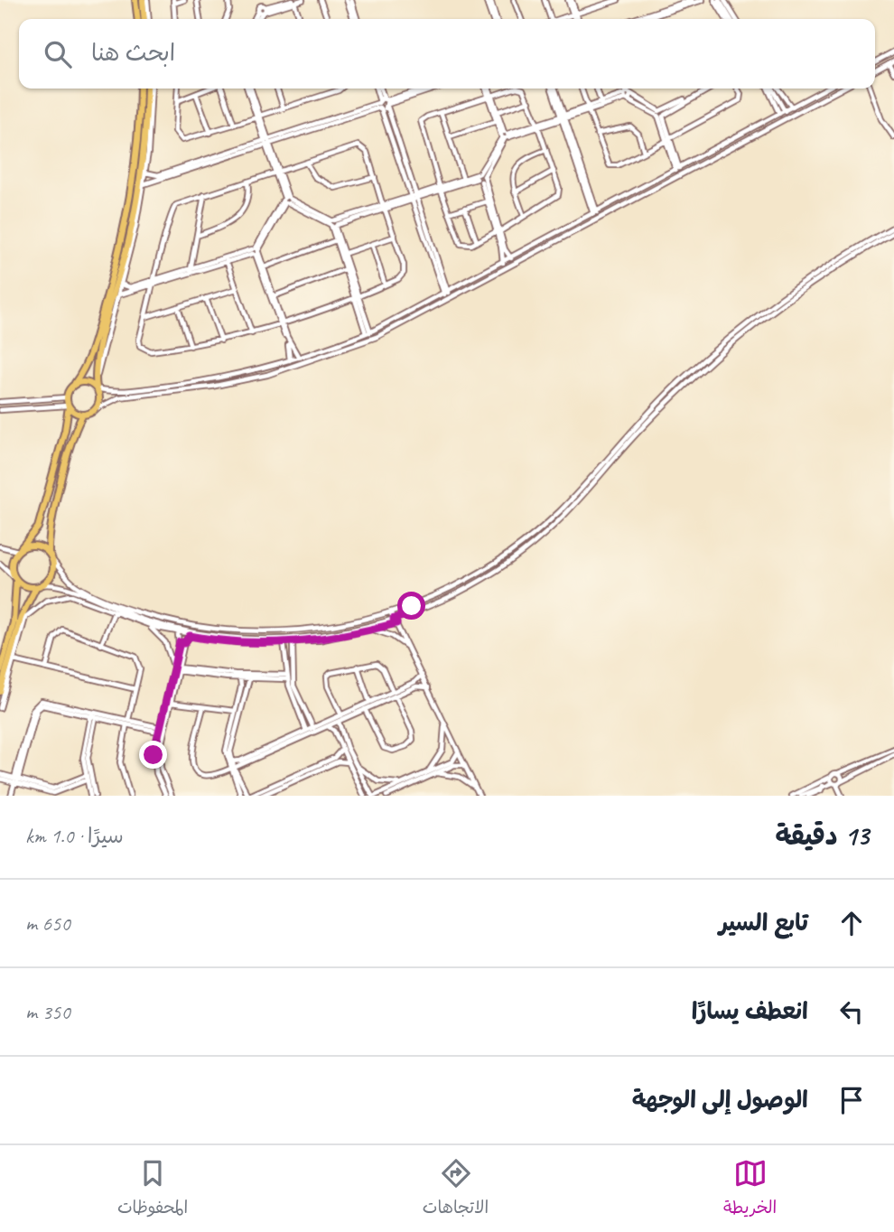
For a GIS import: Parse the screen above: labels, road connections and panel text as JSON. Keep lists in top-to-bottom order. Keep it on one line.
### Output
{"page":{"search":"ابحث هنا","heading":["13 دقيقة","سيرًا · 1.0 km"],"list":[["تابع السير","650 m"],["انعطف يسارًا","350 m"],"الوصول إلى الوجهة"],"nav":["الخريطة","الاتجاهات","المحفوظات"]}}
